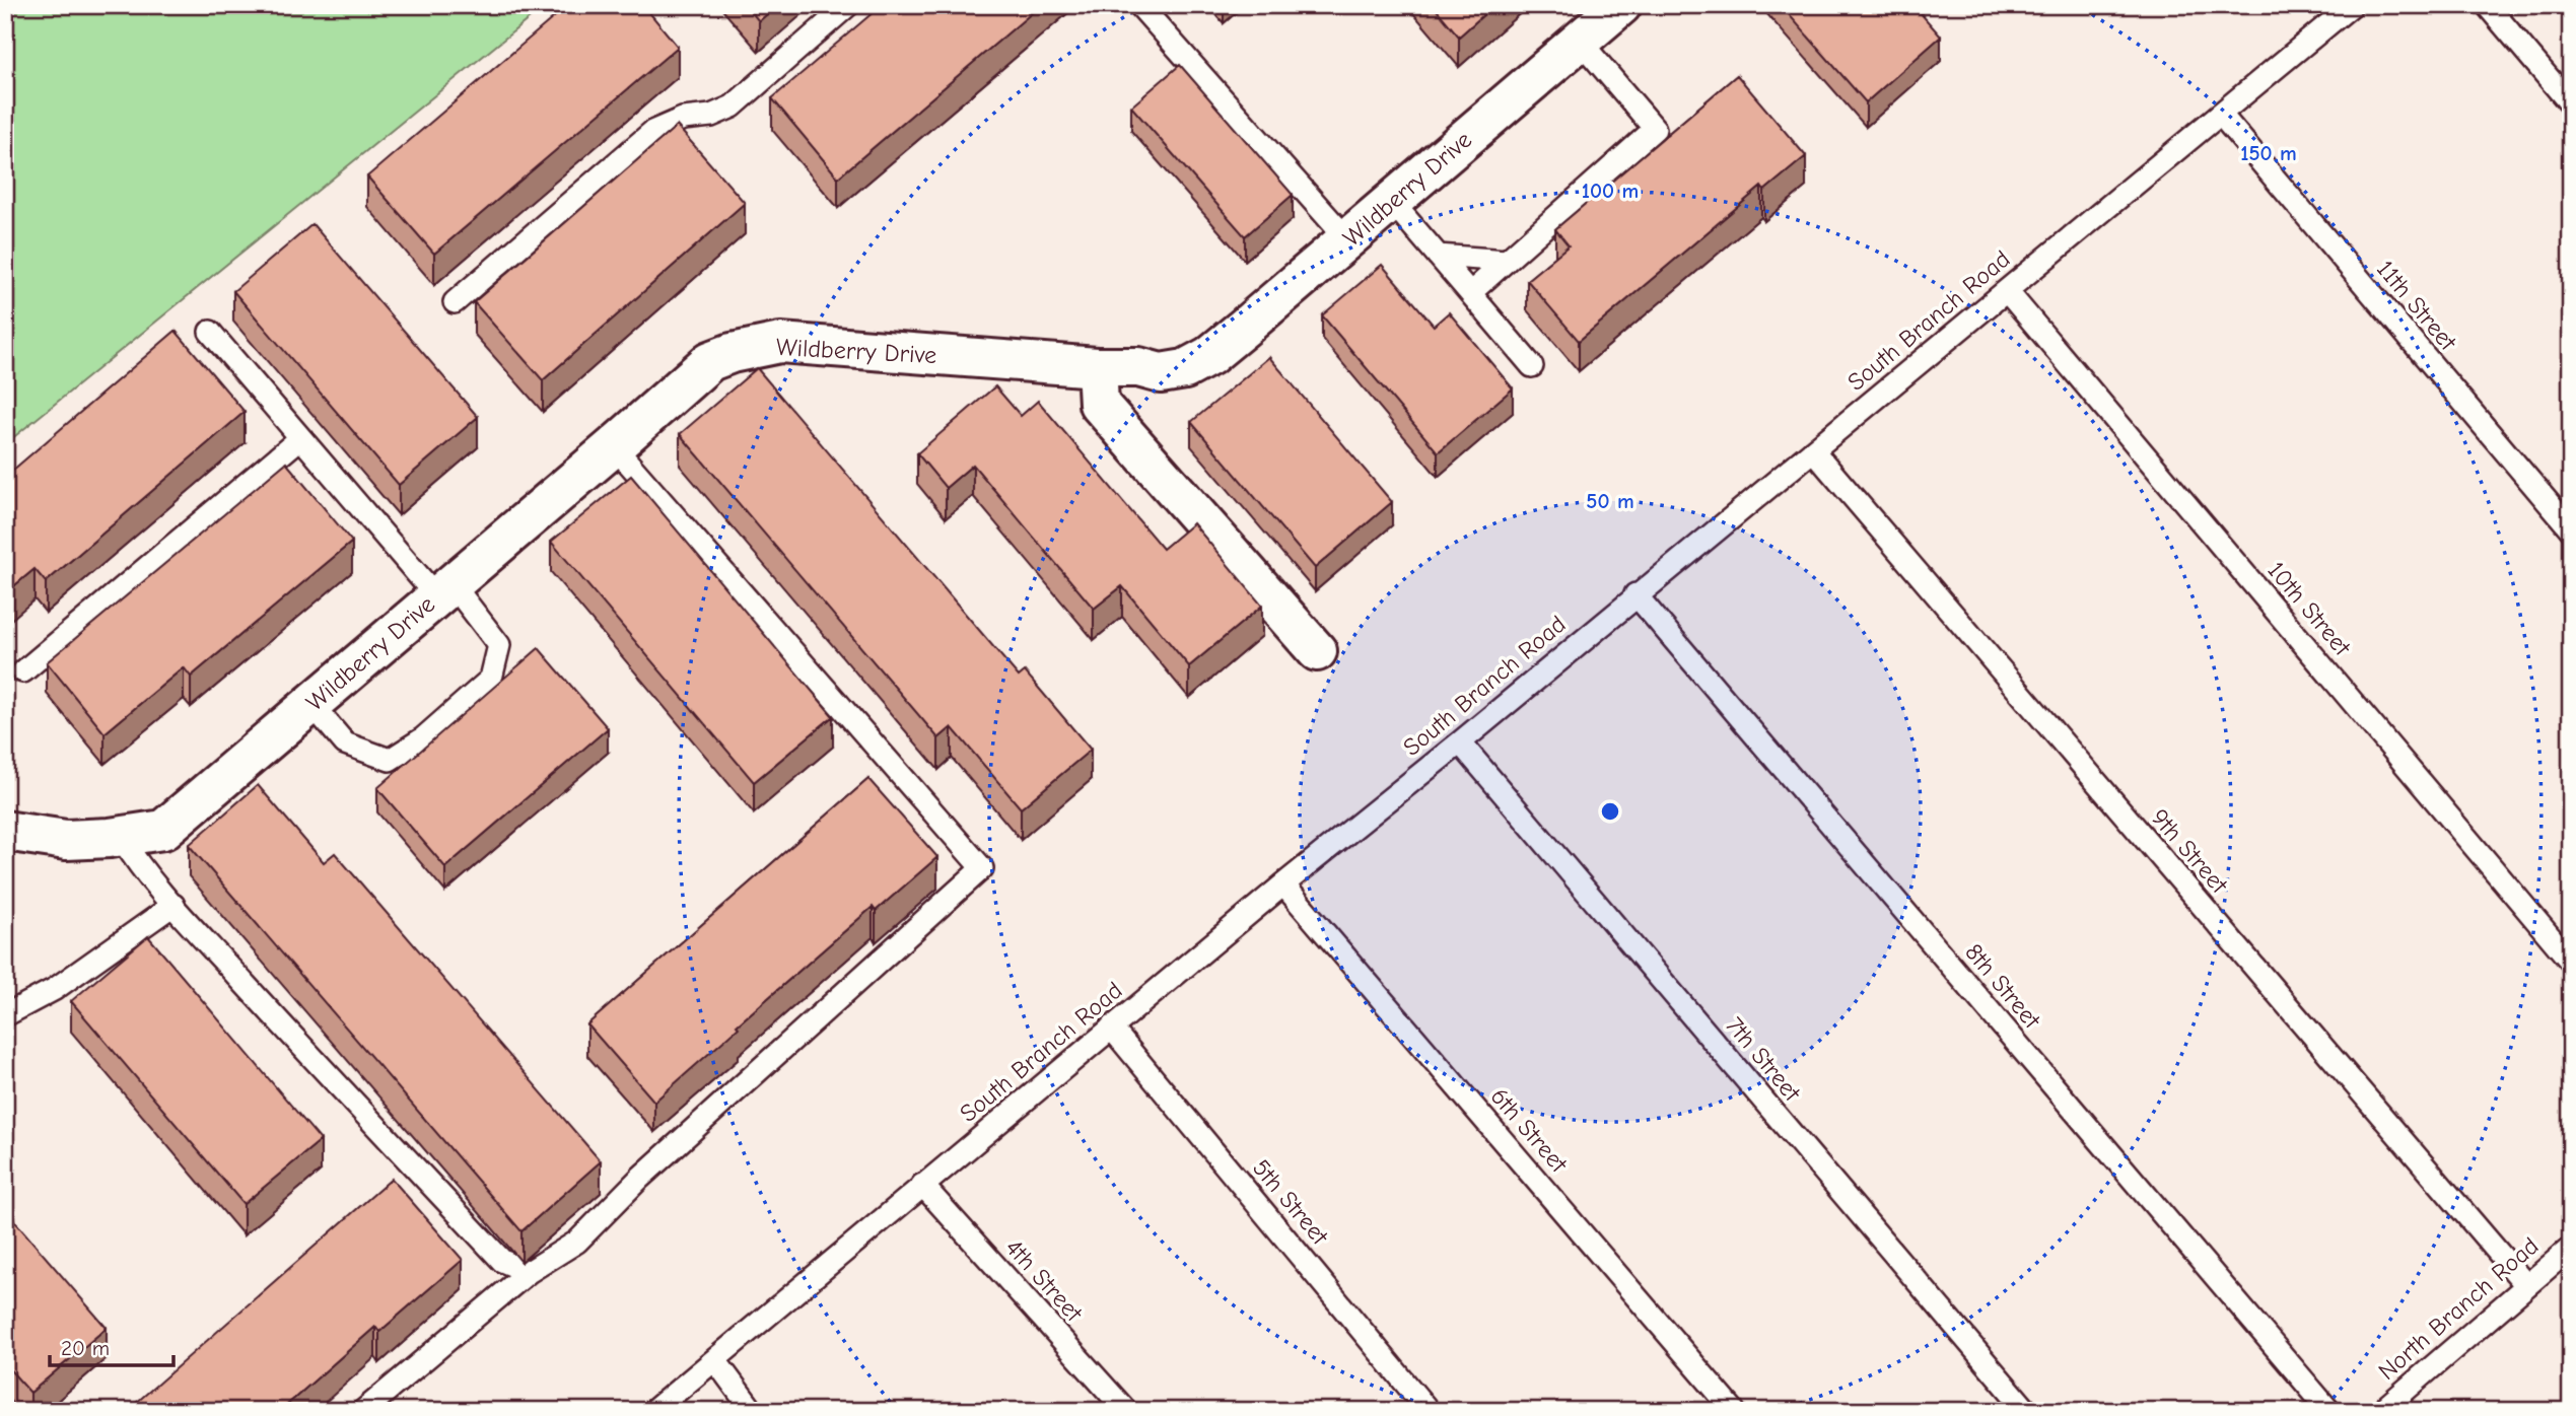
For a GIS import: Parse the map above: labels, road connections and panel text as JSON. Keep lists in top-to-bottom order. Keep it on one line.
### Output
{"streets":{"street":["Wildberry Drive"],"lane":["11th Street","South Branch Road","10th Street","9th Street","8th Street","7th Street","6th Street","5th Street","4th Street","North Branch Road"]},"crossings":[["11th Street","South Branch Road"],["South Branch Road","10th Street"],["South Branch Road","9th Street"],["South Branch Road","8th Street"],["South Branch Road","7th Street"],["South Branch Road","6th Street"],["South Branch Road","5th Street"],["South Branch Road","4th Street"],["9th Street","North Branch Road"]],"scale_bar":"20 m","rings":["150 m","100 m","50 m"]}
